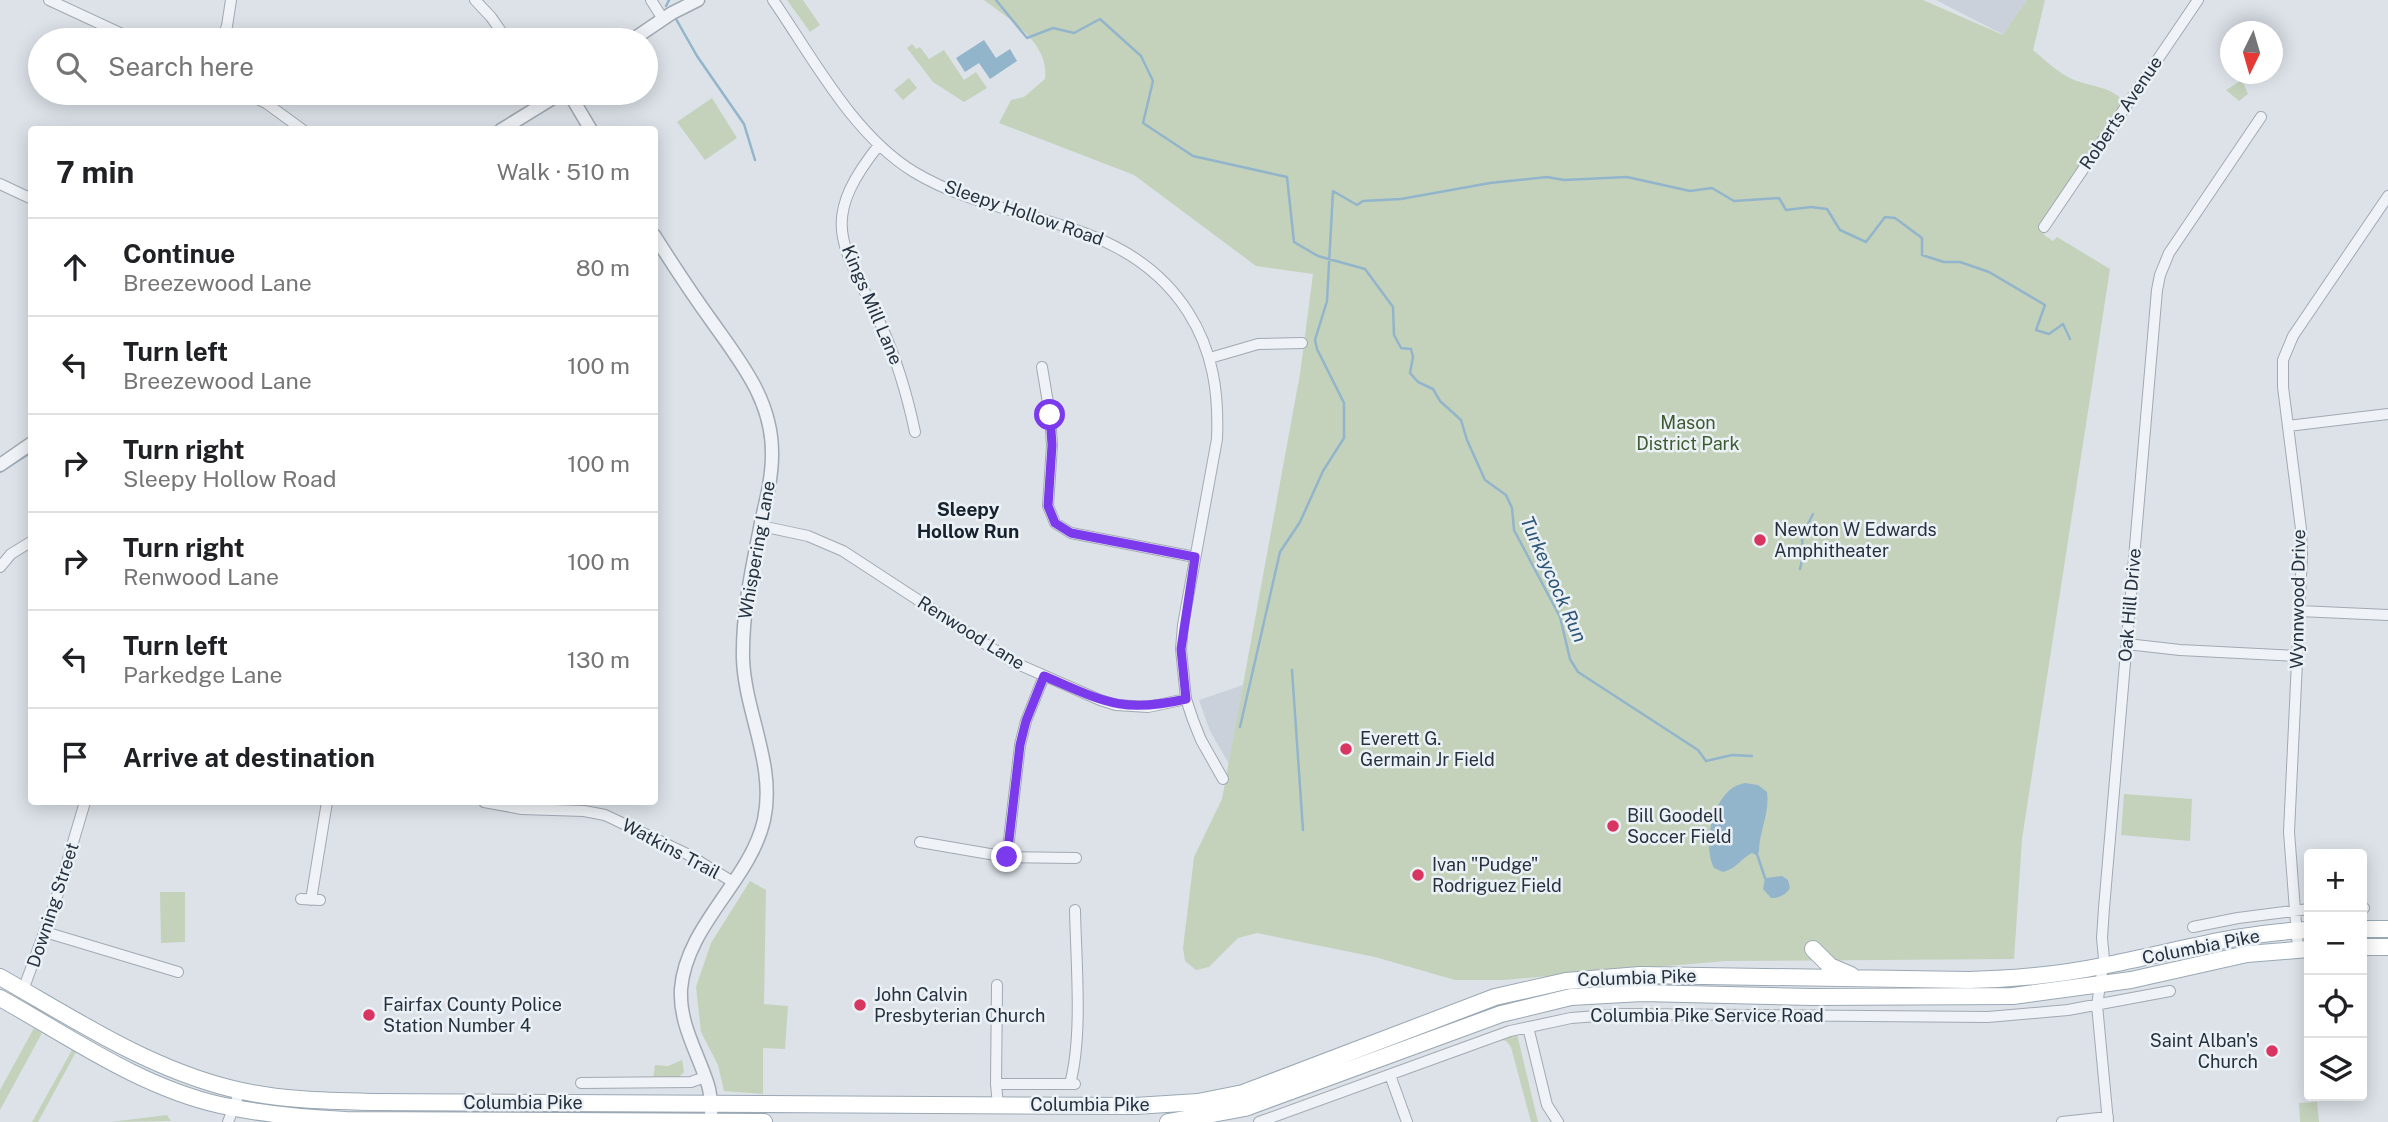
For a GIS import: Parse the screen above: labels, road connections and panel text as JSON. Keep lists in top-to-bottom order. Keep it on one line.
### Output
{"streets":{"main road":["Columbia Pike"],"street":["Roberts Avenue","Sleepy Hollow Road","Kings Mill Lane","Whispering Lane","Wynnwood Drive","Oak Hill Drive","Renwood Lane","Watkins Trail","Downing Street","Columbia Pike Service Road"]},"crossings":[["Sleepy Hollow Road","Kings Mill Lane"],["Sleepy Hollow Road","Renwood Lane"],["Whispering Lane","Renwood Lane"],["Whispering Lane","Watkins Trail"],["Whispering Lane","Columbia Pike"],["Wynnwood Drive","Columbia Pike"],["Oak Hill Drive","Columbia Pike"],["Oak Hill Drive","Columbia Pike Service Road"],["Downing Street","Columbia Pike"]],"districts":["Sleepy Hollow Run"],"water":["Turkeycock Run"],"parks":["Mason District Park"],"places":["Newton W Edwards Amphitheater","Everett G. Germain Jr Field","Bill Goodell Soccer Field","Ivan \"Pudge\" Rodriguez Field","John Calvin Presbyterian Church","Fairfax County Police Station Number 4","Saint Alban's Church"],"north":"bottom","page":{"search":"Search here","heading":["7 min","Walk · 510 m"],"list":[["Continue","Breezewood Lane","80 m"],["Turn left","Breezewood Lane","100 m"],["Turn right","Sleepy Hollow Road","100 m"],["Turn right","Renwood Lane","100 m"],["Turn left","Parkedge Lane","130 m"],"Arrive at destination"],"map_buttons":["+","−"]}}
